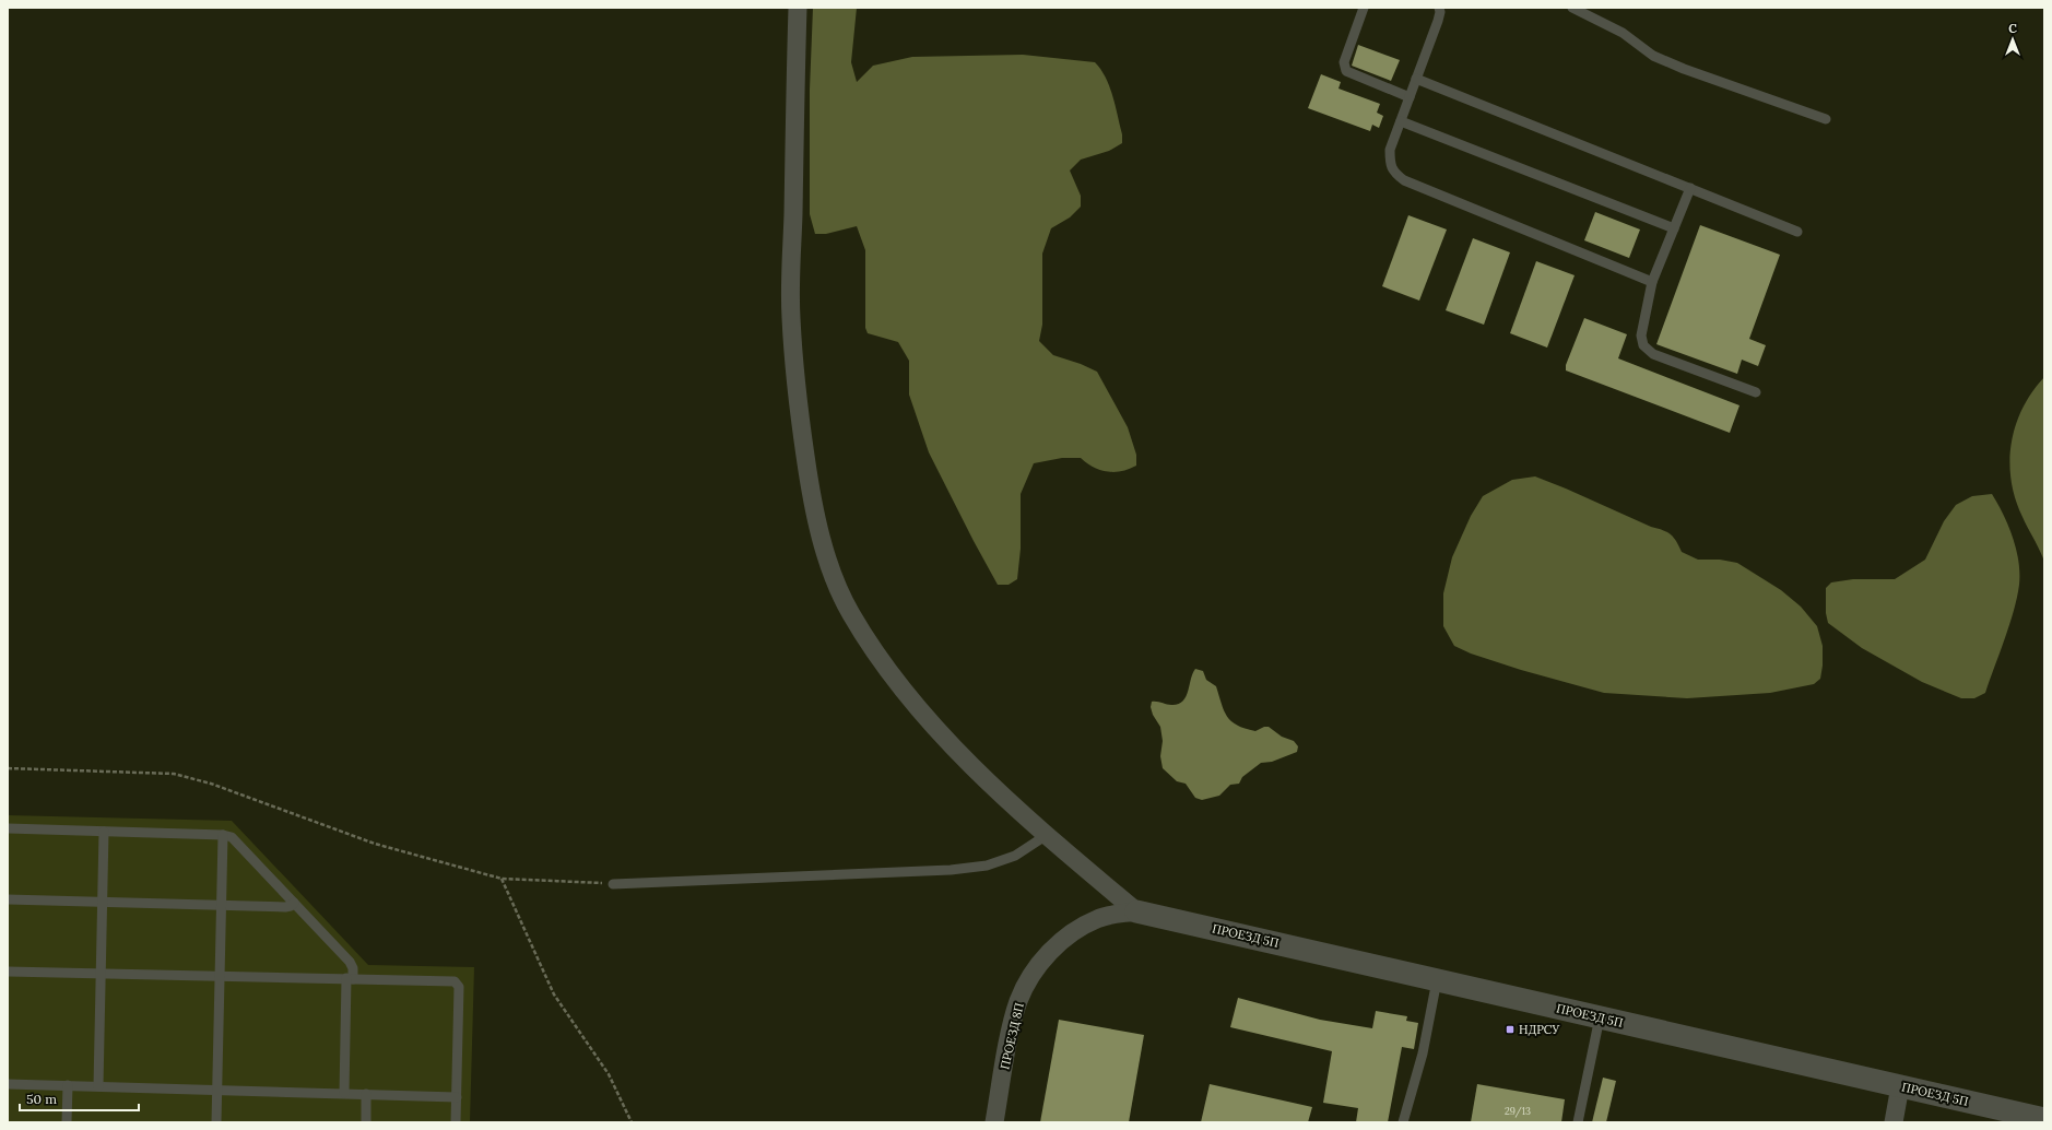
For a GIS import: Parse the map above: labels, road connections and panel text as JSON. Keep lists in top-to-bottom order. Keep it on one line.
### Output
{"streets":{"street":["ПРОЕЗД 5П","ПРОЕЗД 8П"]},"crossings":[["ПРОЕЗД 5П","ПРОЕЗД 8П"]],"places":{"transit":["НДРСУ"]},"house_numbers":["29/13"],"scale_bar":"50 m","north":"top"}
